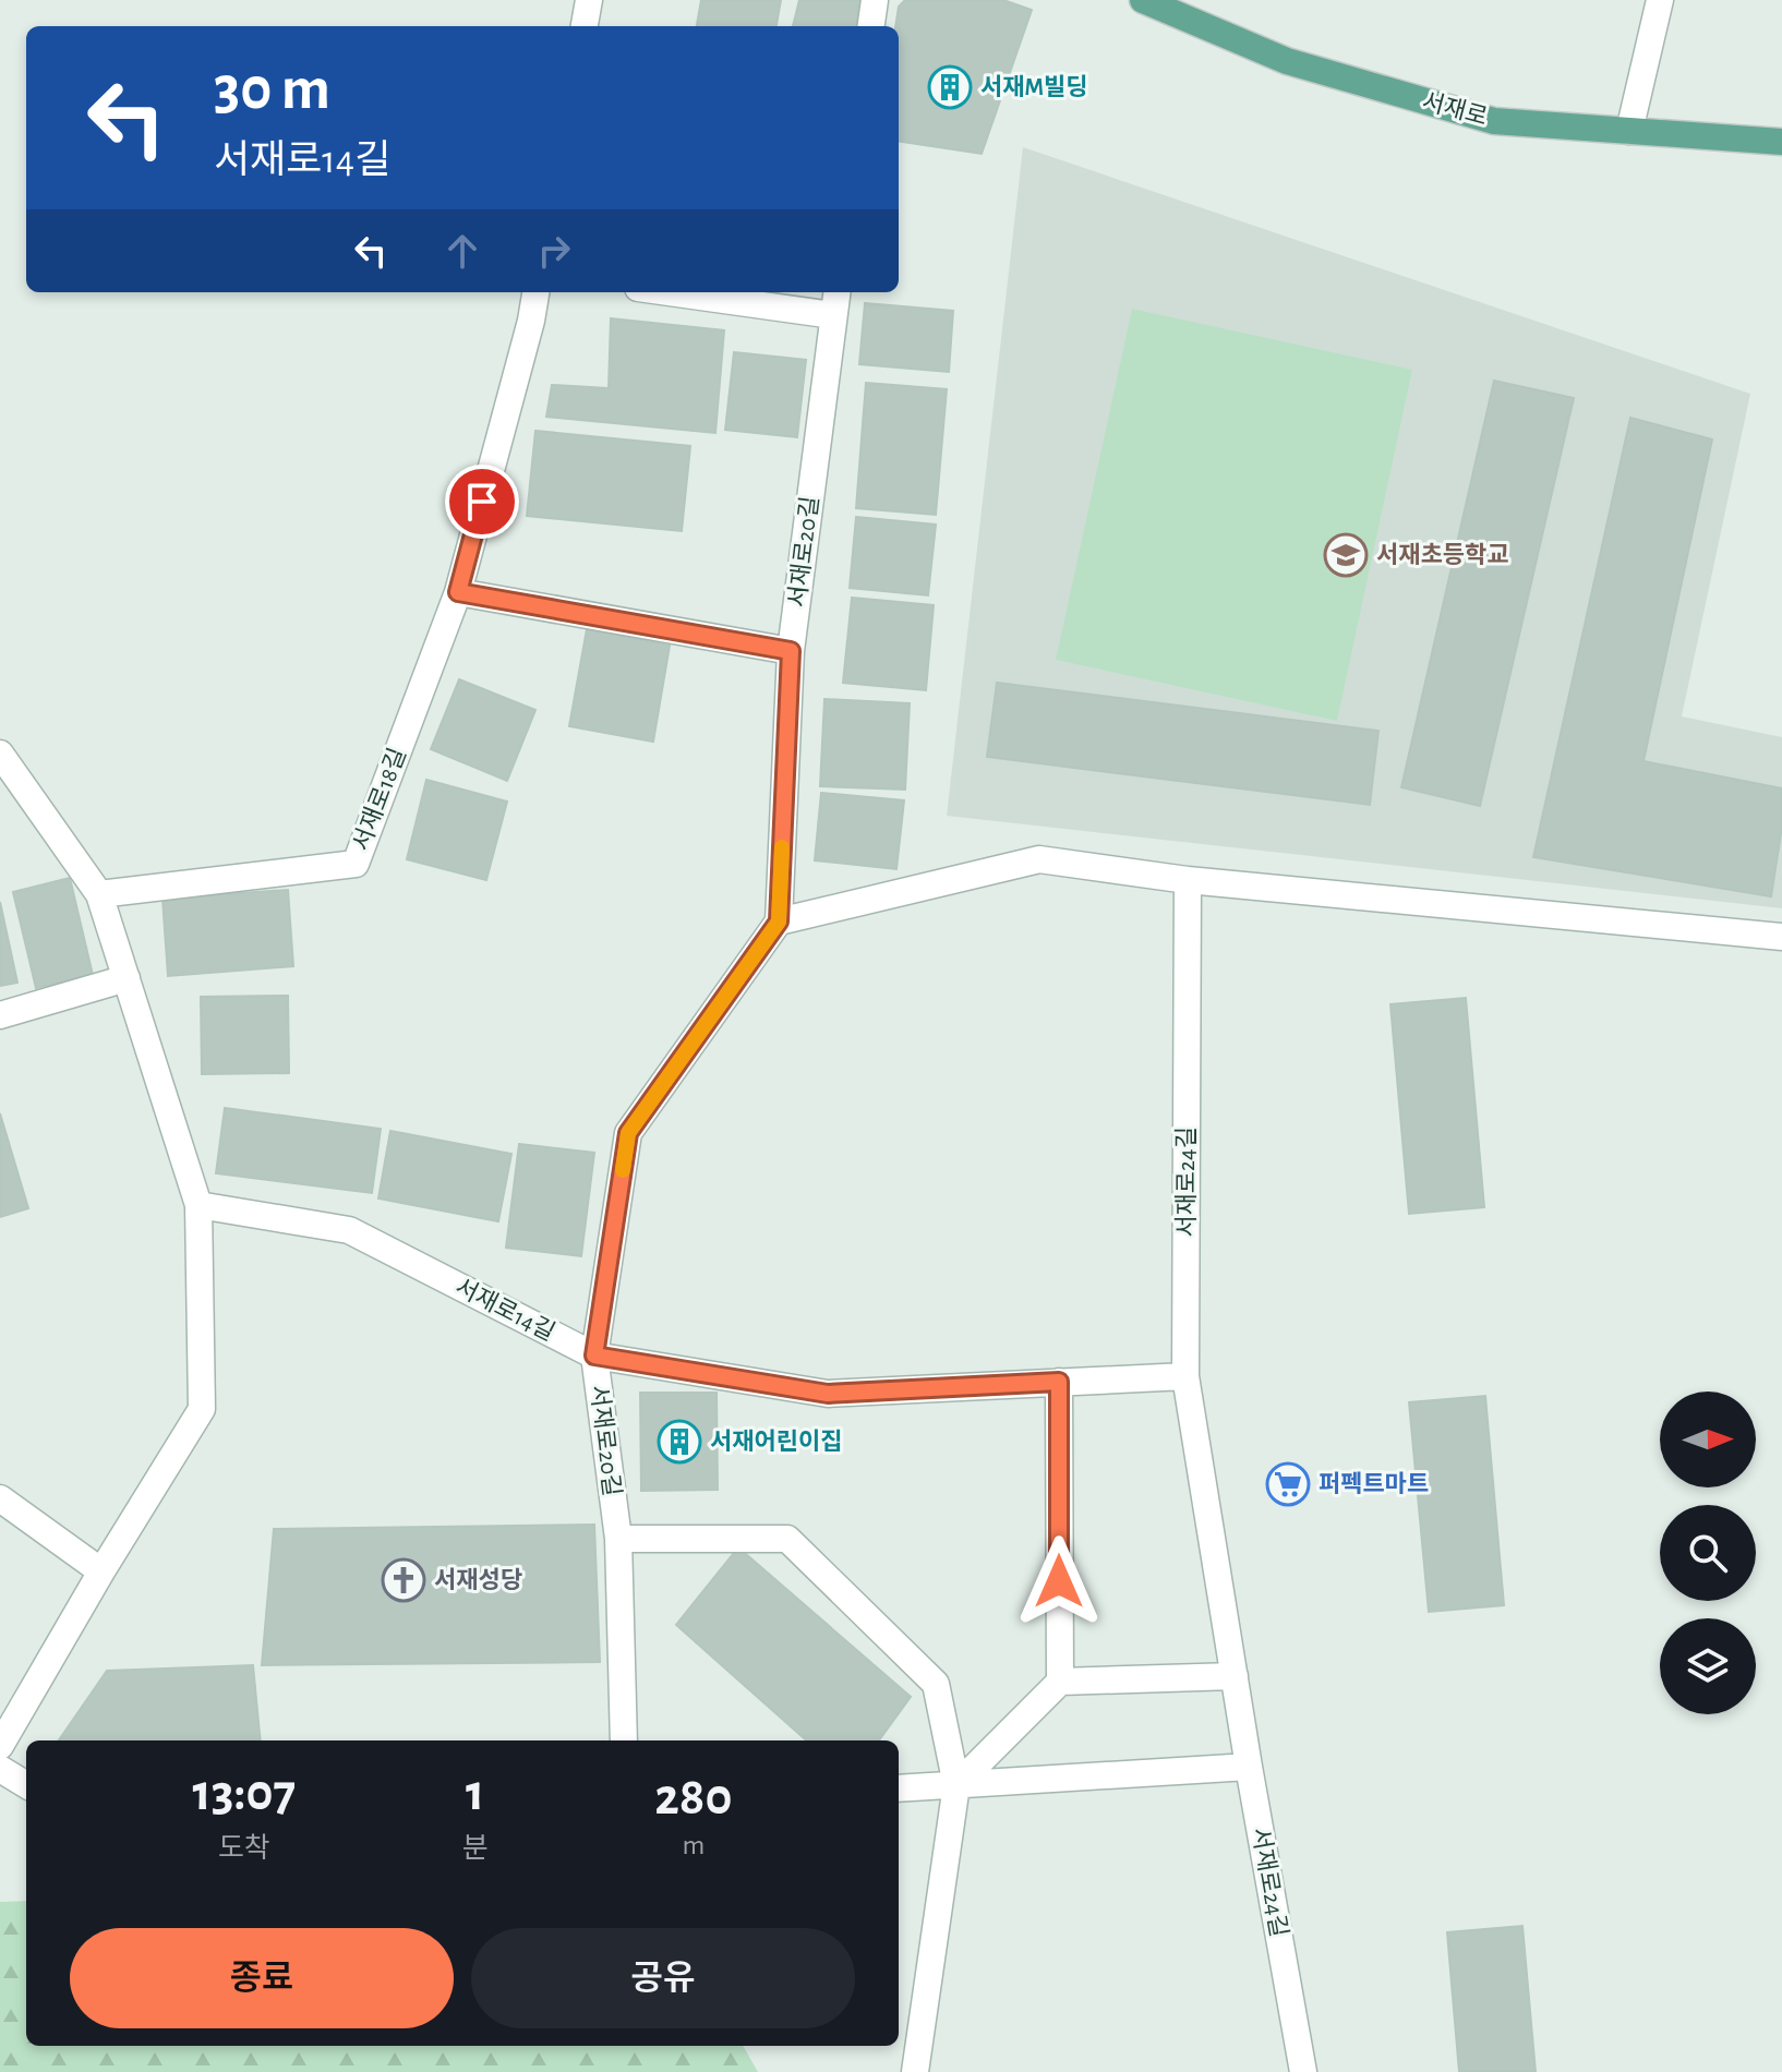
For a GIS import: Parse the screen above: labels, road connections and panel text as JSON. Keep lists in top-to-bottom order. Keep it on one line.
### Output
{"streets":{"main road":["서재로"],"street":["서재로20길","서재로18길","서재로24길","서재로14길"]},"crossings":[["서재로20길","서재로14길"],["서재로24길","서재로14길"]],"places":{"building":["서재M빌딩","서재어린이집"],"school or university":["서재초등학교"],"supermarket":["퍼펙트마트"],"church":["서재성당"]},"north":"right","page":{"turn":["30 m","서재로14길"],"eta":["13:07","도착","1","분","280","m"],"buttons":["종료","공유"]}}
